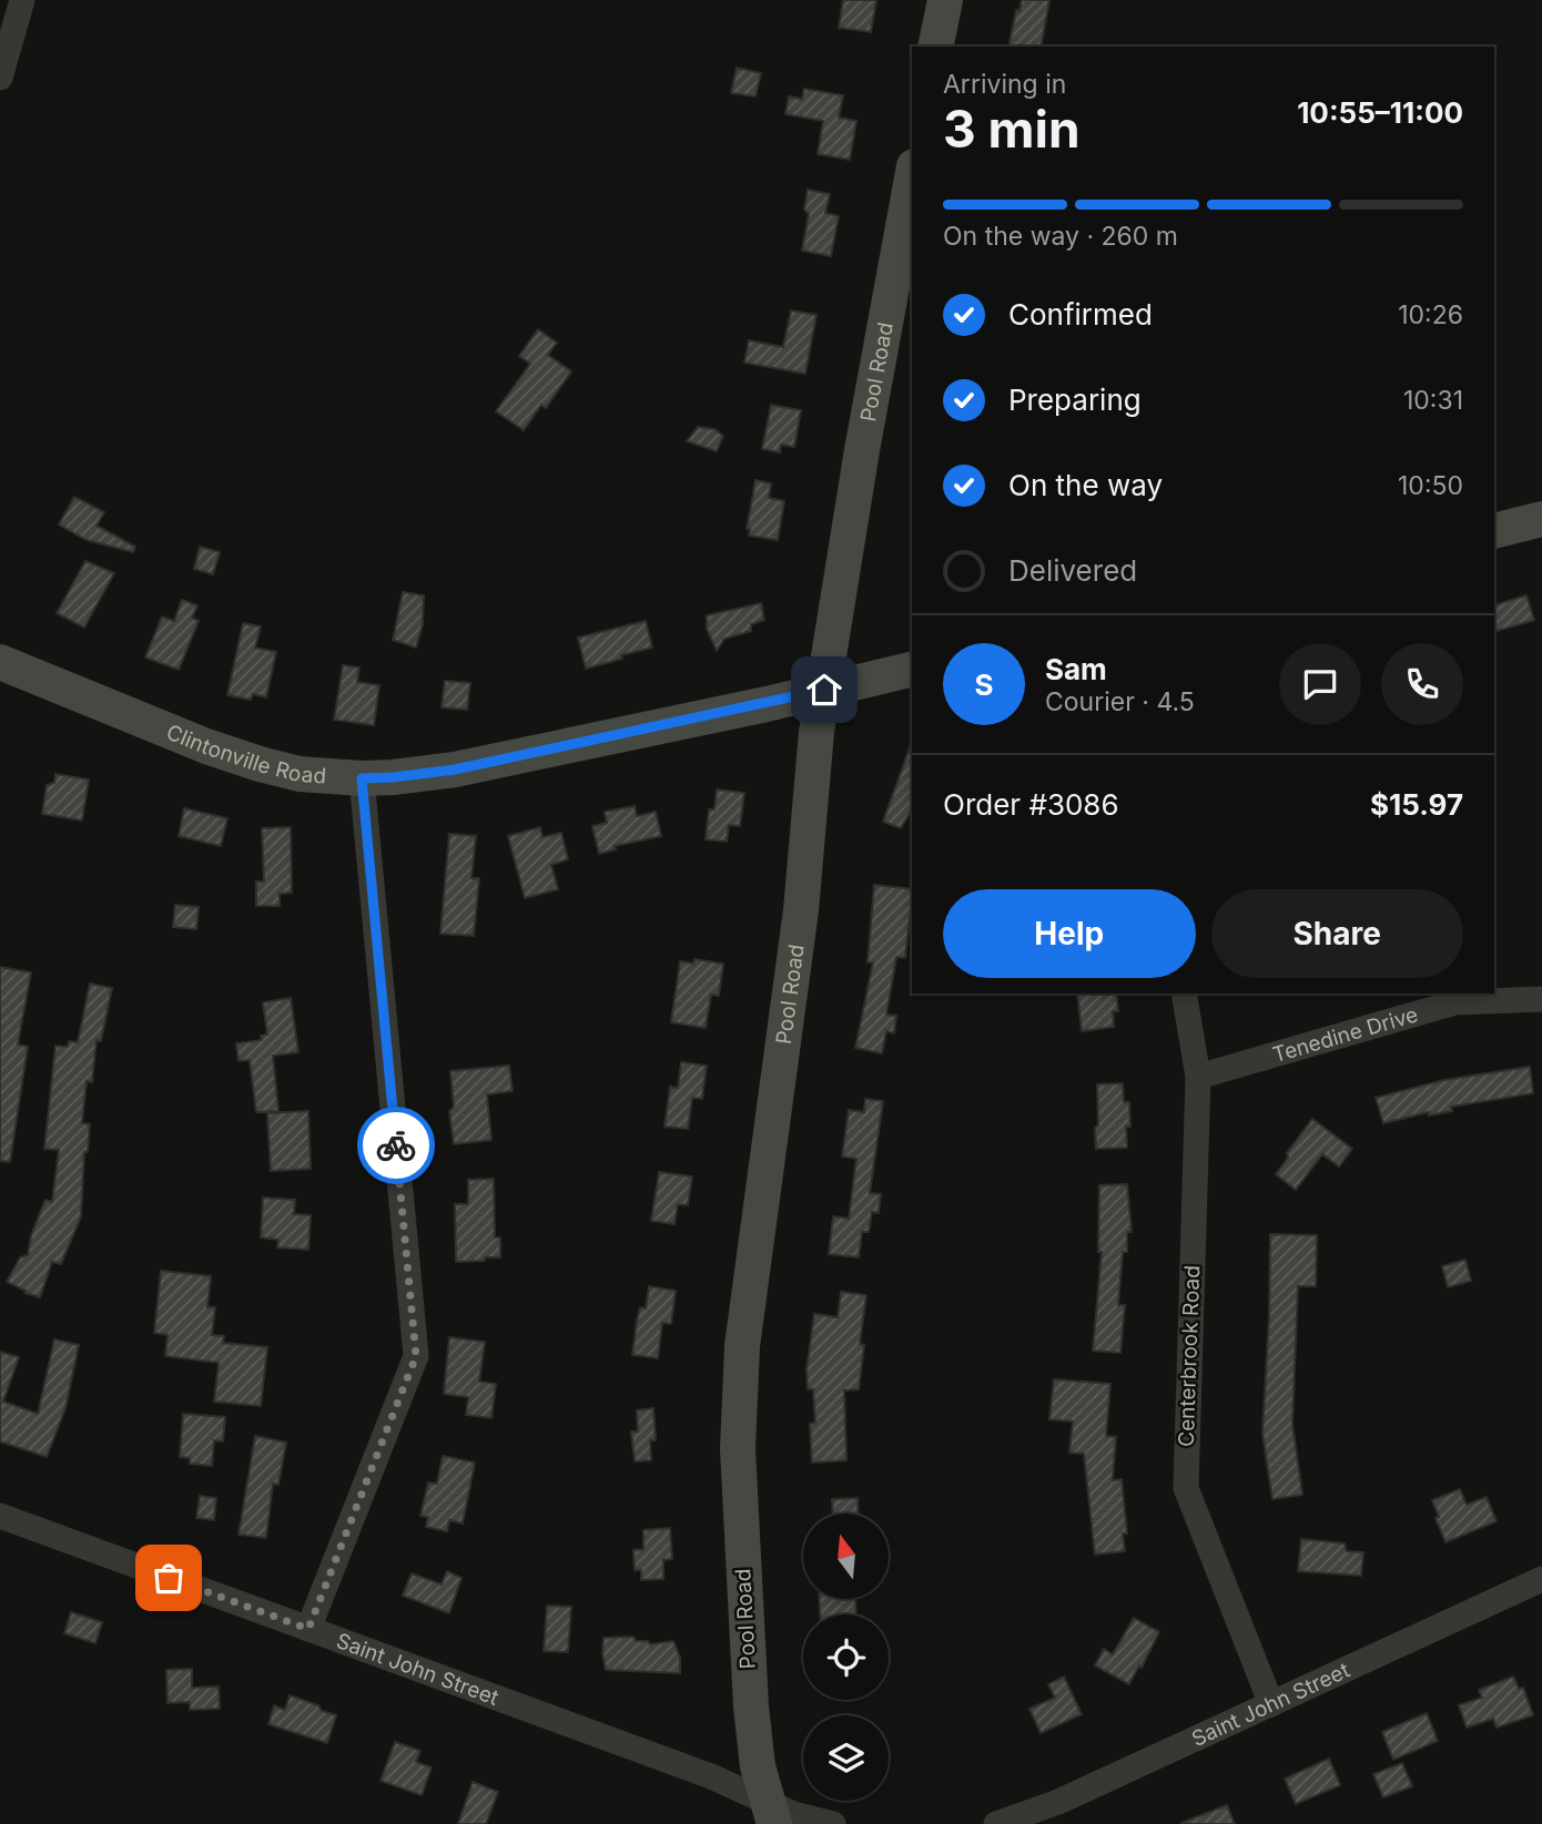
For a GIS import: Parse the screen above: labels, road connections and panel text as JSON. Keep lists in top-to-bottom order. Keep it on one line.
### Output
{"streets":{"street":["Pool Road","Clintonville Road","Tenedine Drive","Centerbrook Road","Saint John Street"]},"crossings":[["Pool Road","Clintonville Road"],["Pool Road","Saint John Street"],["Tenedine Drive","Centerbrook Road"],["Centerbrook Road","Saint John Street"]],"north":"top","page":{"heading":["3 min","Arriving in","10:55–11:00"],"panel":["Sam","Courier · 4.5","Order #3086","$15.97"],"bar":"On the way · 260 m","list":[["Confirmed","10:26"],["Preparing","10:31"],["On the way","10:50"],"Delivered"],"round":"S","buttons":["Help","Share"]}}
